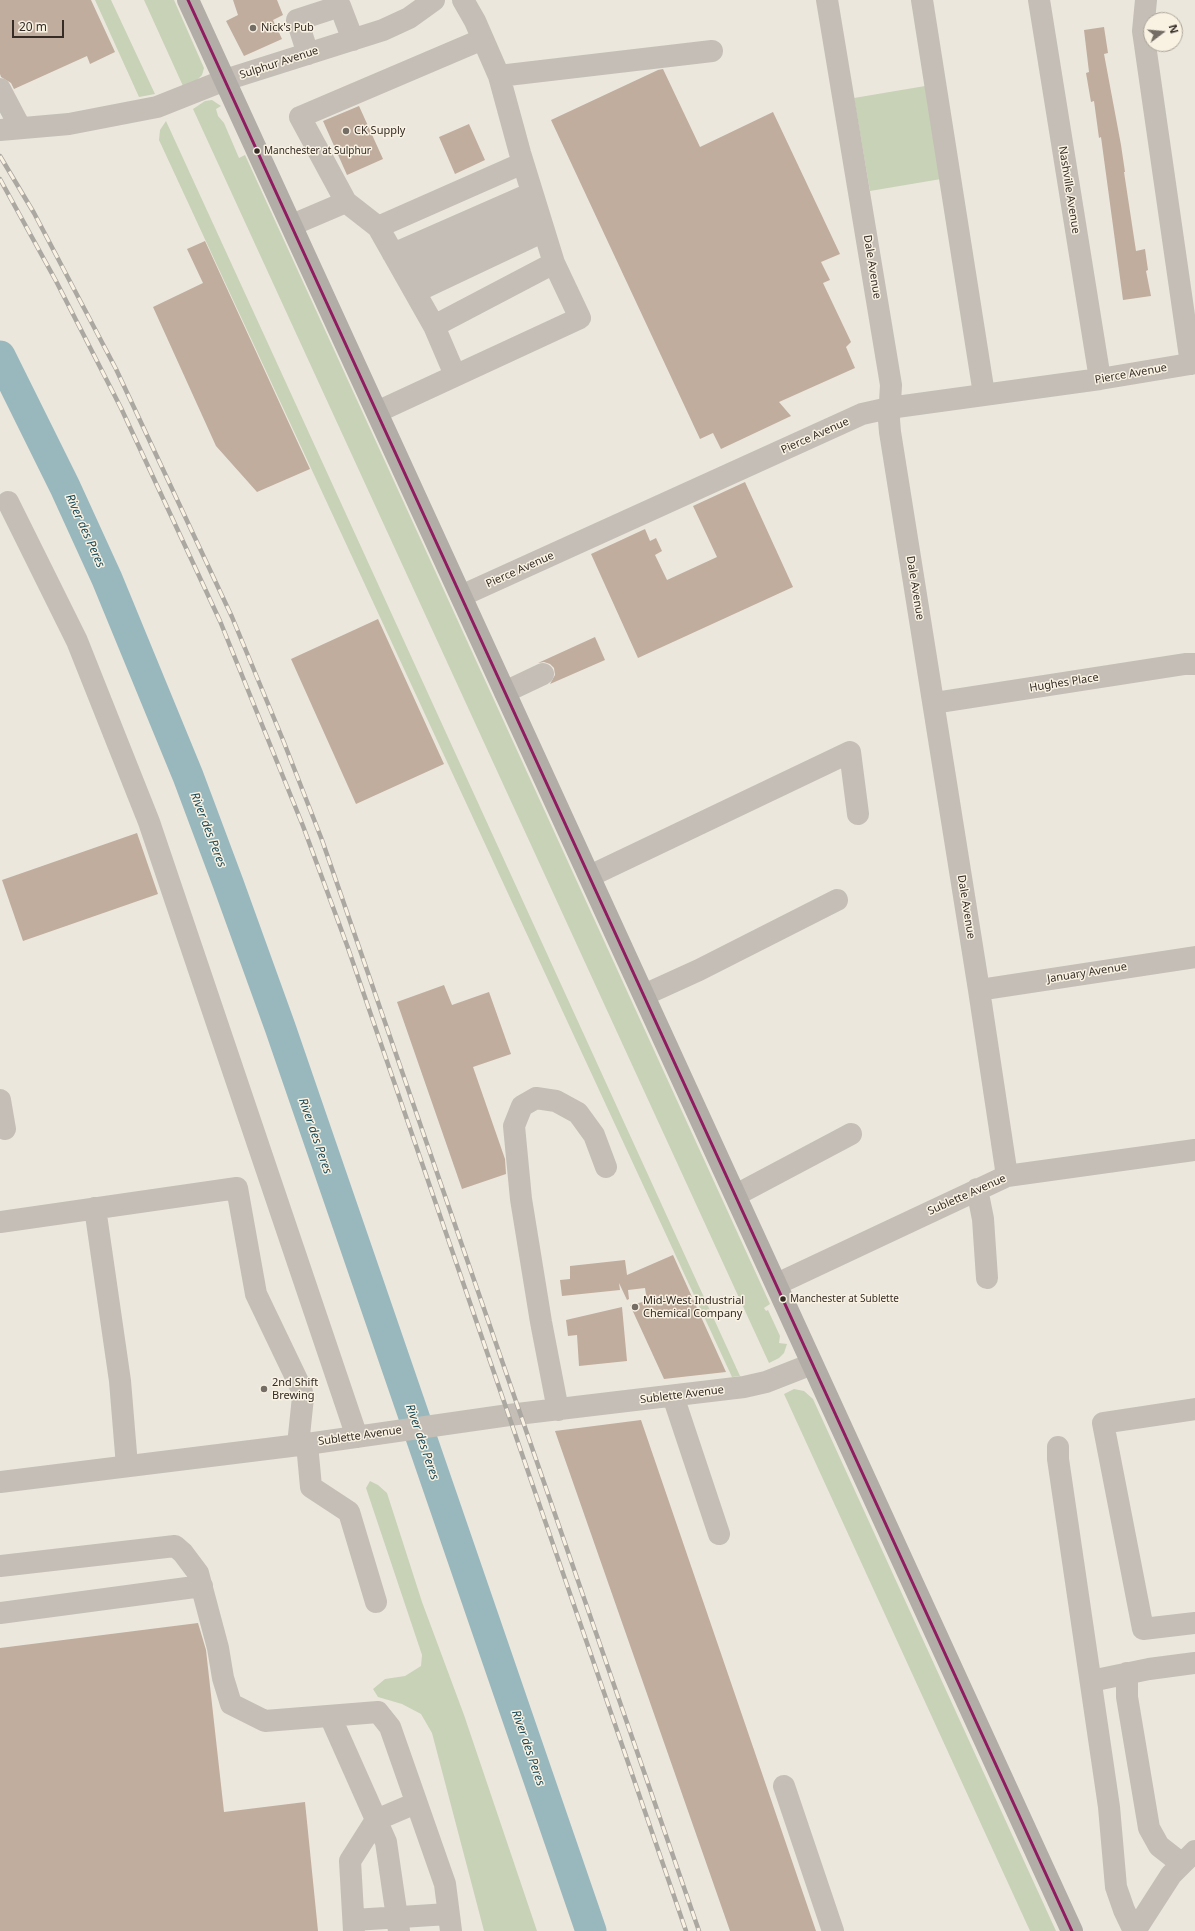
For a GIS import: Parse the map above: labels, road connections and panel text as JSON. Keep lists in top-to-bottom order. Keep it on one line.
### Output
{"streets":{"street":["Sulphur Avenue","Nashville Avenue","Dale Avenue","Pierce Avenue","Hughes Place","January Avenue","Sublette Avenue"]},"crossings":[["Nashville Avenue","Pierce Avenue"],["Dale Avenue","Pierce Avenue"],["Dale Avenue","Hughes Place"],["Dale Avenue","January Avenue"],["Dale Avenue","Sublette Avenue"]],"water":["River des Peres"],"places":["Nick's Pub","CK Supply","Manchester at Sulphur","Manchester at Sublette","Mid-West Industrial Chemical Company","2nd Shift Brewing"],"scale_bar":"20 m","north":"right"}
